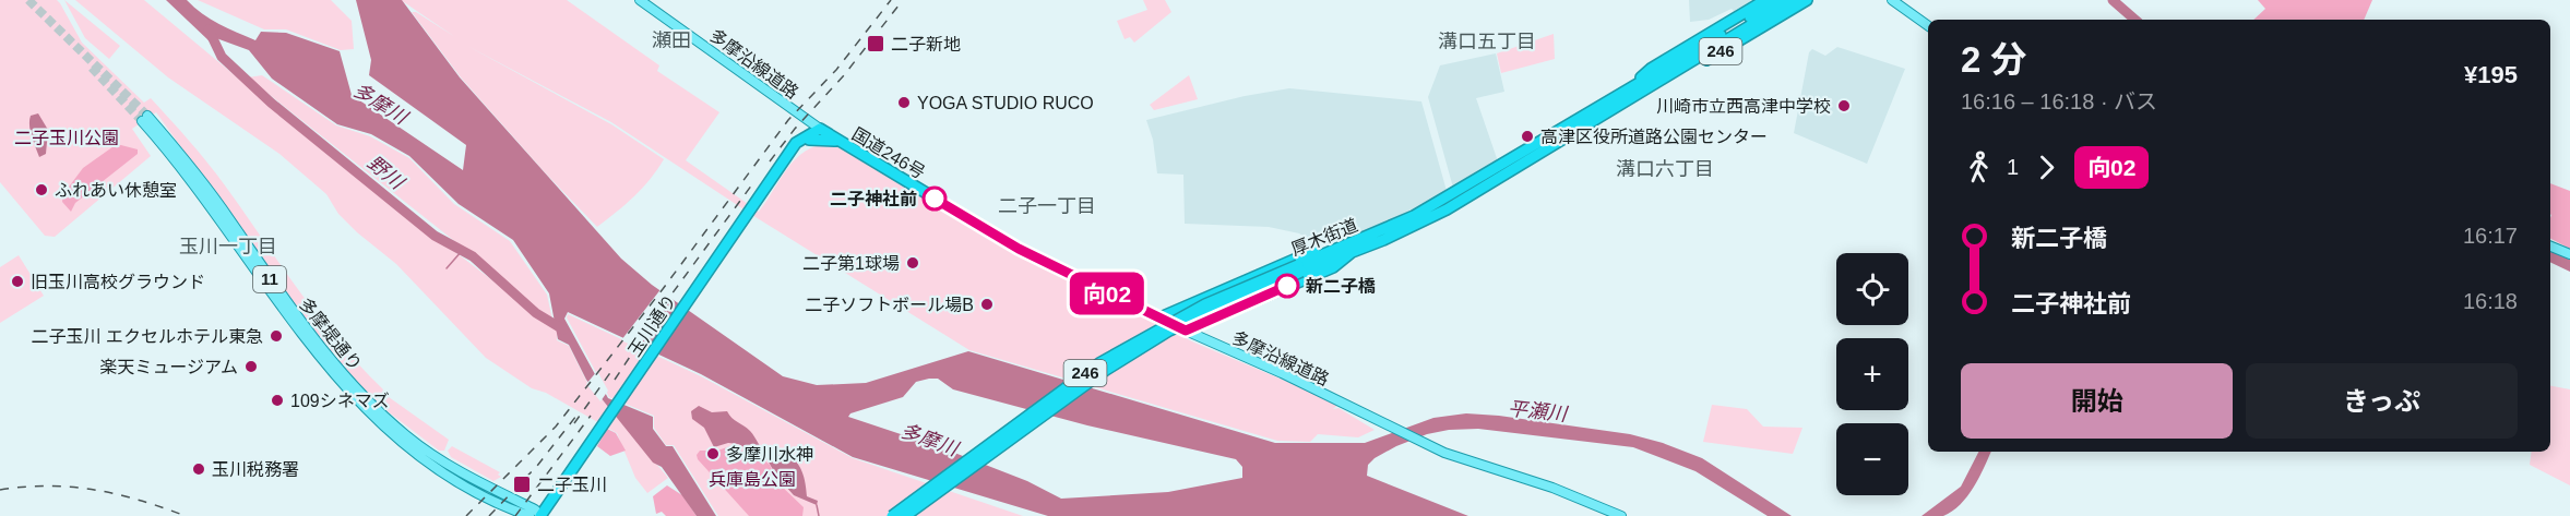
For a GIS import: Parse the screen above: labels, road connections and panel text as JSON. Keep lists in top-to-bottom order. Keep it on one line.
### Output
{"streets":{"highway":["246","国道246号","厚木街道","玉川通り"],"main road":["多摩沿線道路","11","多摩堤通り"]},"crossings":[["246","多摩沿線道路"],["246","国道246号"],["246","厚木街道"],["多摩沿線道路","国道246号"],["多摩沿線道路","玉川通り"],["国道246号","玉川通り"],["玉川通り","多摩堤通り"]],"districts":["瀬田","溝口五丁目","溝口六丁目","二子一丁目","玉川一丁目"],"water":["多摩川","野川","平瀬川"],"parks":["二子玉川公園","兵庫島公園"],"places":{"transit":["二子新地","二子玉川"],"other":["YOGA STUDIO RUCO","川崎市立西高津中学校","高津区役所道路公園センター","ふれあい休憩室","二子神社前","二子第1球場","旧玉川高校グラウンド","新二子橋","二子ソフトボール場B","二子玉川 エクセルホテル東急","楽天ミュージアム","109シネマズ","多摩川水神","玉川税務署"]},"lines":["bus line 向02"],"page":{"on_map":"向02","heading":["2 分","16:16 – 16:18 · バス","¥195"],"legs":["1","向02"],"list":[{"name":"新二子橋","value":"16:17"},{"name":"二子神社前","value":"16:18"}],"map_buttons":["+","−"],"buttons":["開始","きっぷ"]}}
